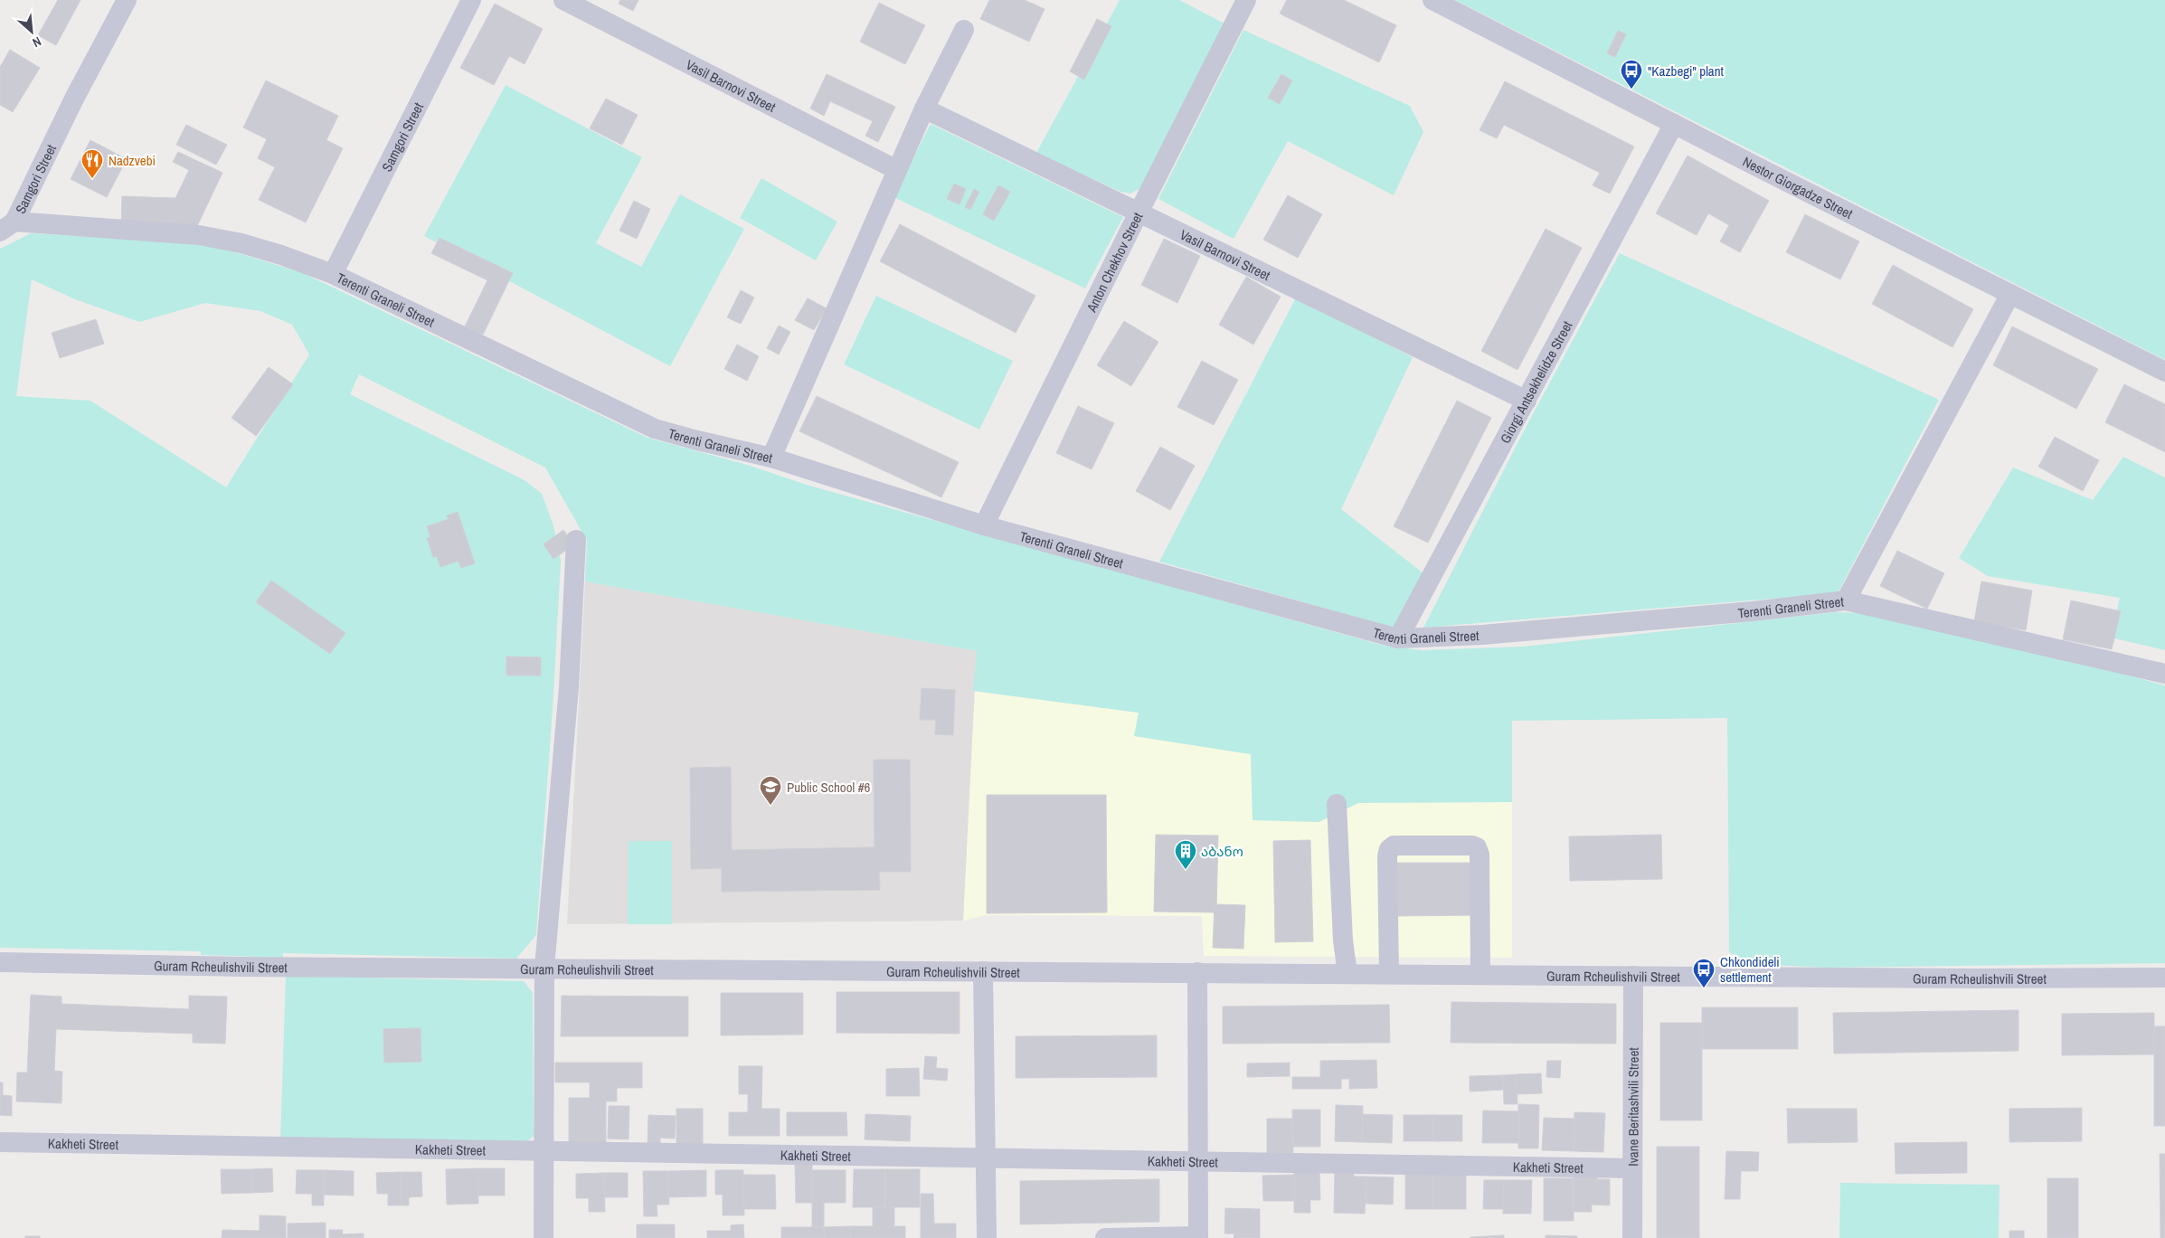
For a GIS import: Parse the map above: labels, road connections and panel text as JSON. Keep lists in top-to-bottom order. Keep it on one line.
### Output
{"streets":{"street":["Vasil Barnovi Street","Samgori Street","Nestor Giorgadze Street","Anton Chekhov Street","Terenti Graneli Street","Giorgi Antsekhelidze Street","Guram Rcheulishvili Street","Ivane Beritashvili Street","Kakheti Street"]},"crossings":[["Vasil Barnovi Street","Anton Chekhov Street"],["Vasil Barnovi Street","Giorgi Antsekhelidze Street"],["Samgori Street","Terenti Graneli Street"],["Nestor Giorgadze Street","Giorgi Antsekhelidze Street"],["Anton Chekhov Street","Terenti Graneli Street"],["Terenti Graneli Street","Giorgi Antsekhelidze Street"],["Guram Rcheulishvili Street","Ivane Beritashvili Street"],["Ivane Beritashvili Street","Kakheti Street"]],"places":{"bus stop":["\"Kazbegi\" plant","Chkondideli settlement"],"restaurant":["Nadzvebi"],"school or university":["Public School #6"],"building":["აბანო"]},"north":"bottom right"}
